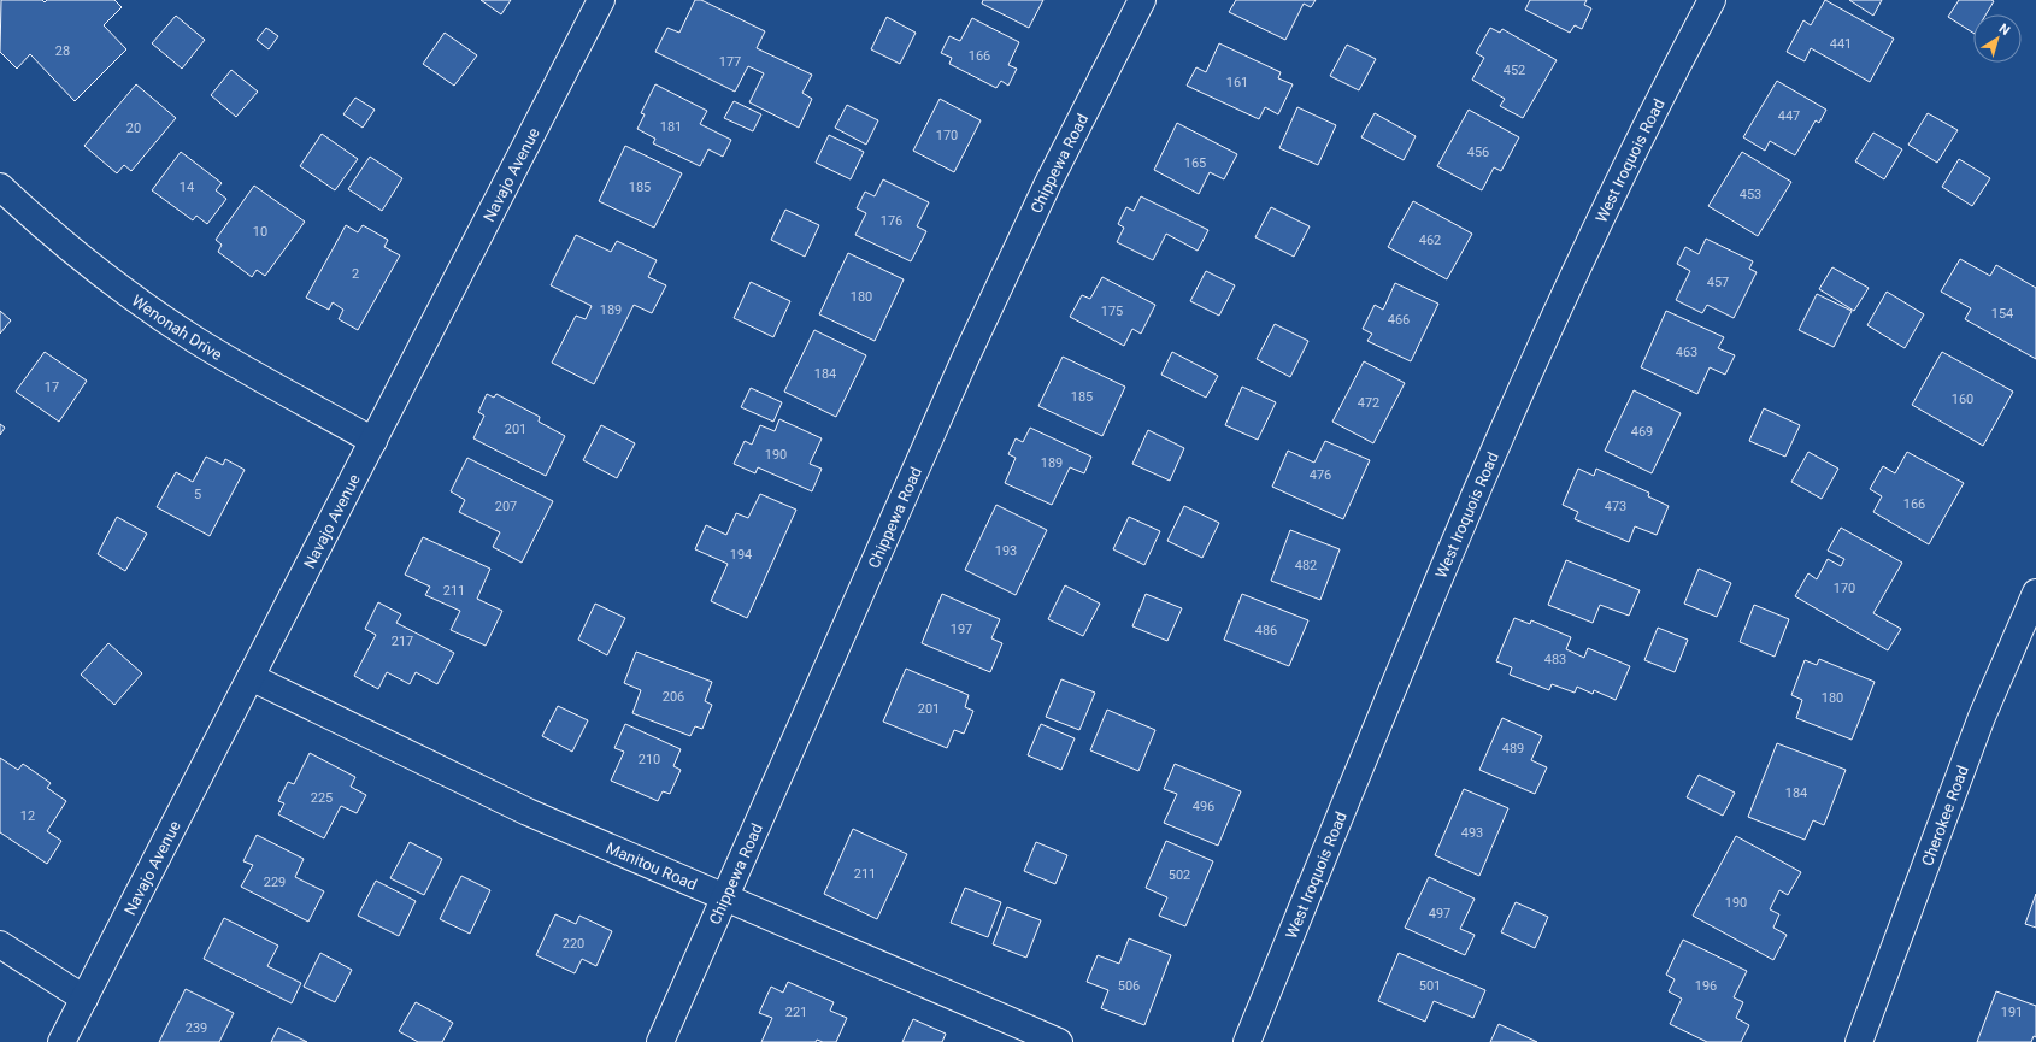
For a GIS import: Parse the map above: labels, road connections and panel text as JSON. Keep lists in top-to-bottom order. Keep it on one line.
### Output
{"streets":{"street":["West Iroquois Road","Chippewa Road","Navajo Avenue","Wenonah Drive","Cherokee Road","Manitou Road"]},"crossings":[["Chippewa Road","Manitou Road"],["Navajo Avenue","Wenonah Drive"],["Navajo Avenue","Manitou Road"]],"house_numbers":["441","28","166","177","452","161","447","181","20","170","456","165","14","185","453","176","10","462","2","457","180","189","175","154","466","463","184","17","185","160","472","201","469","190","189","476","5","166","207","473","193","194","482","170","211","197","486","217","483","206","180","201","489","210","184","225","496","12","493","211","502","229","190","497","220","506","501","196","221","191","239"],"north":"top right"}
